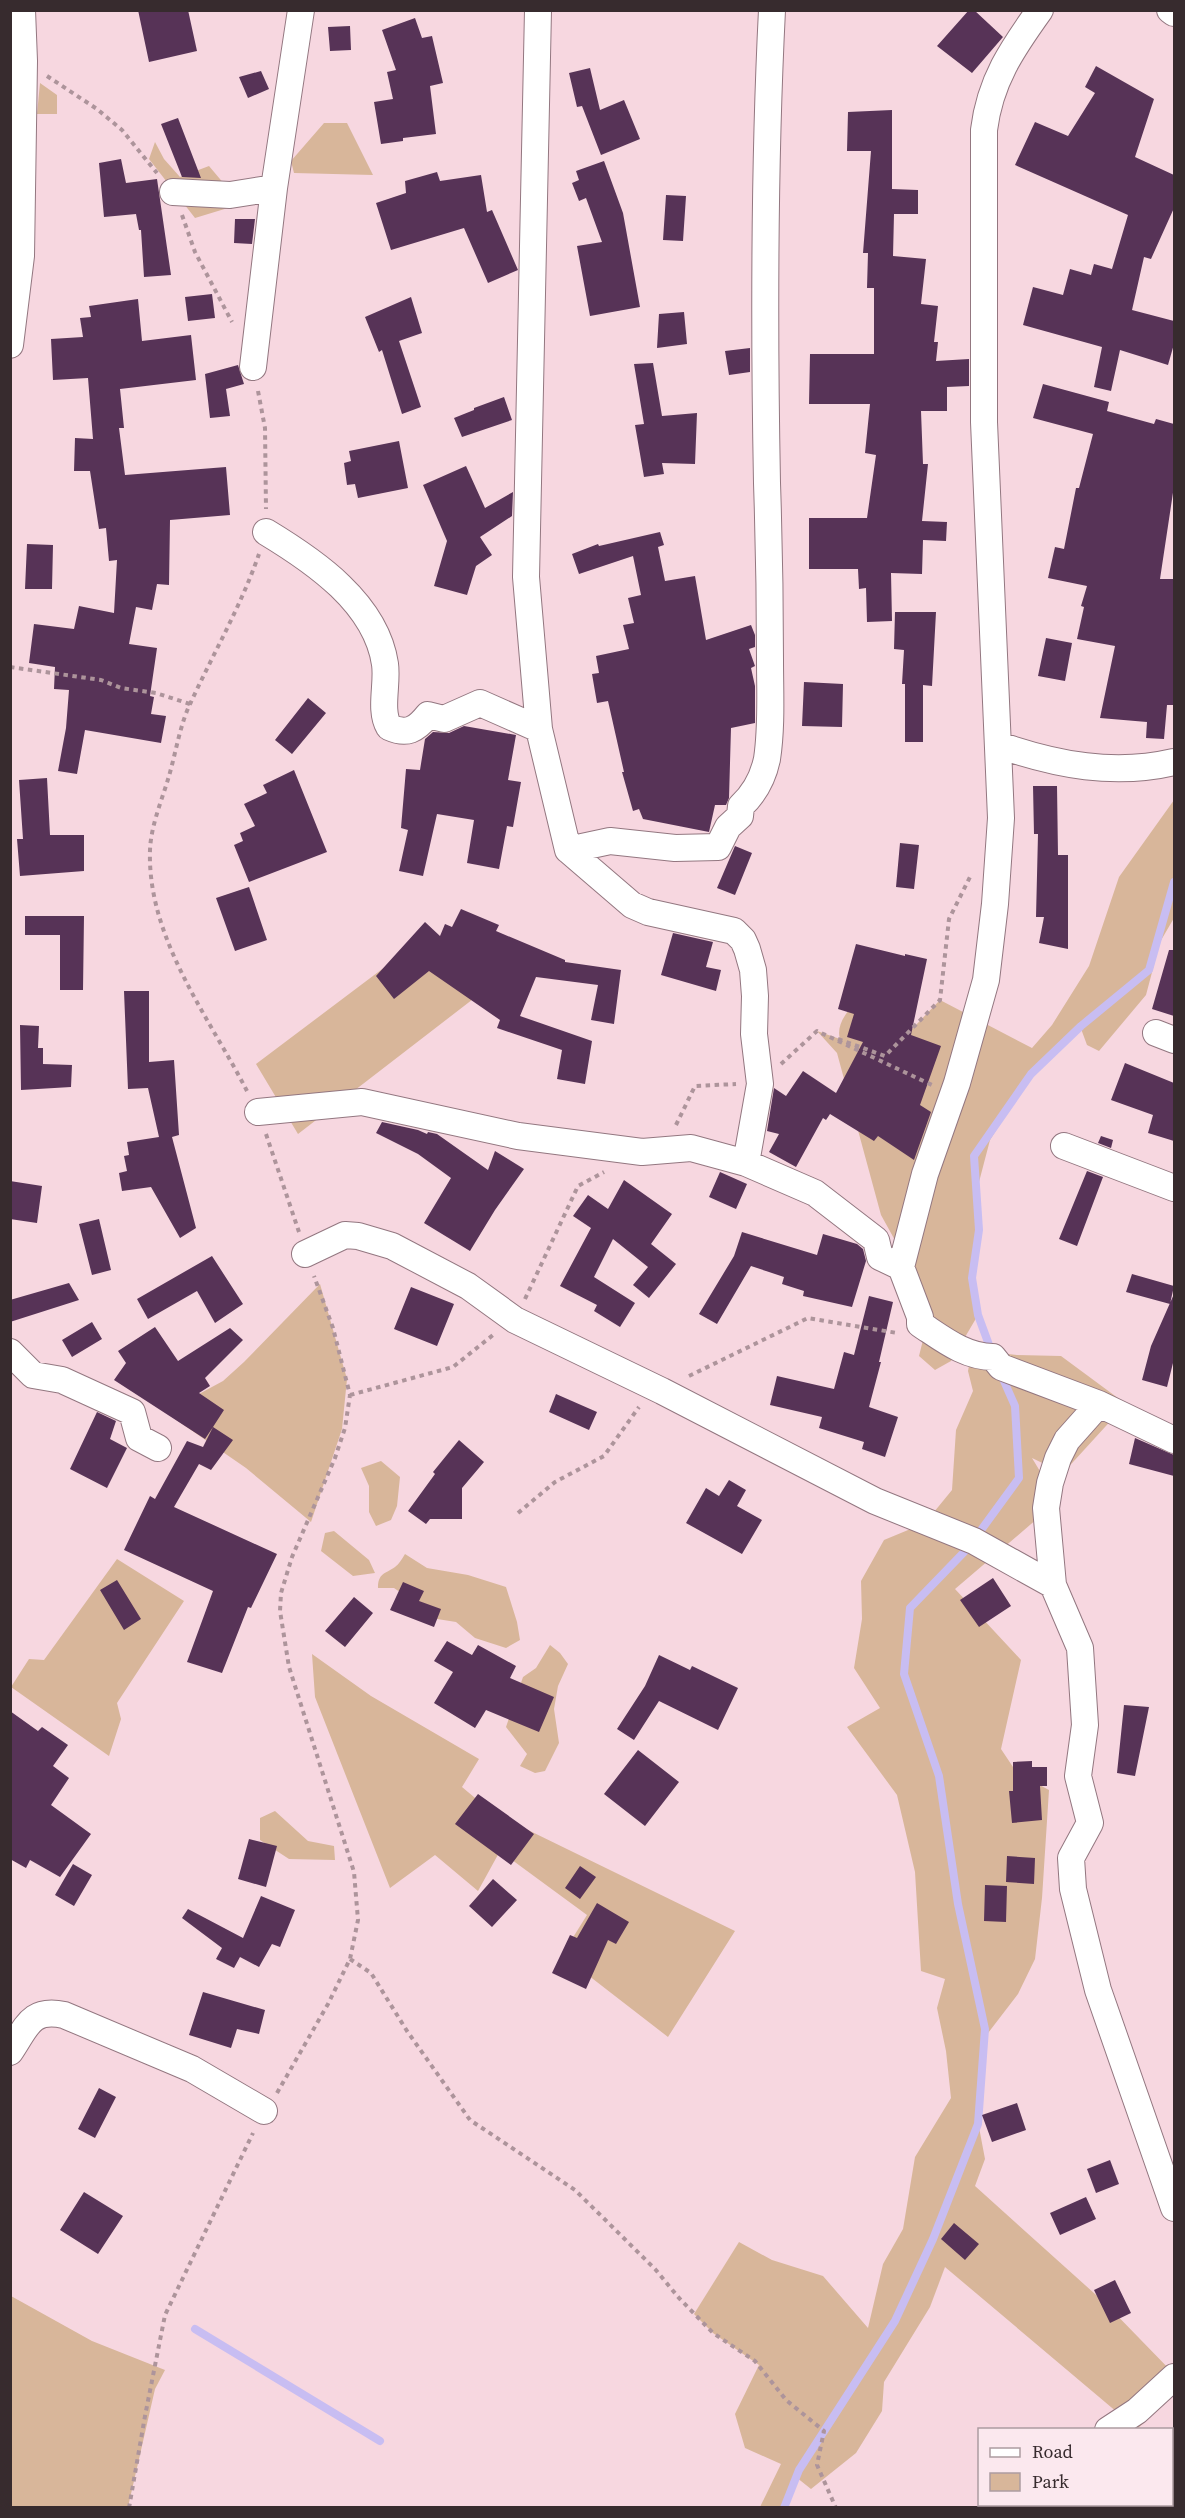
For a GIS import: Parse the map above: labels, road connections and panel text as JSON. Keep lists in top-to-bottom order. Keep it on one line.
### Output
{"legend":["Road","Park"]}
